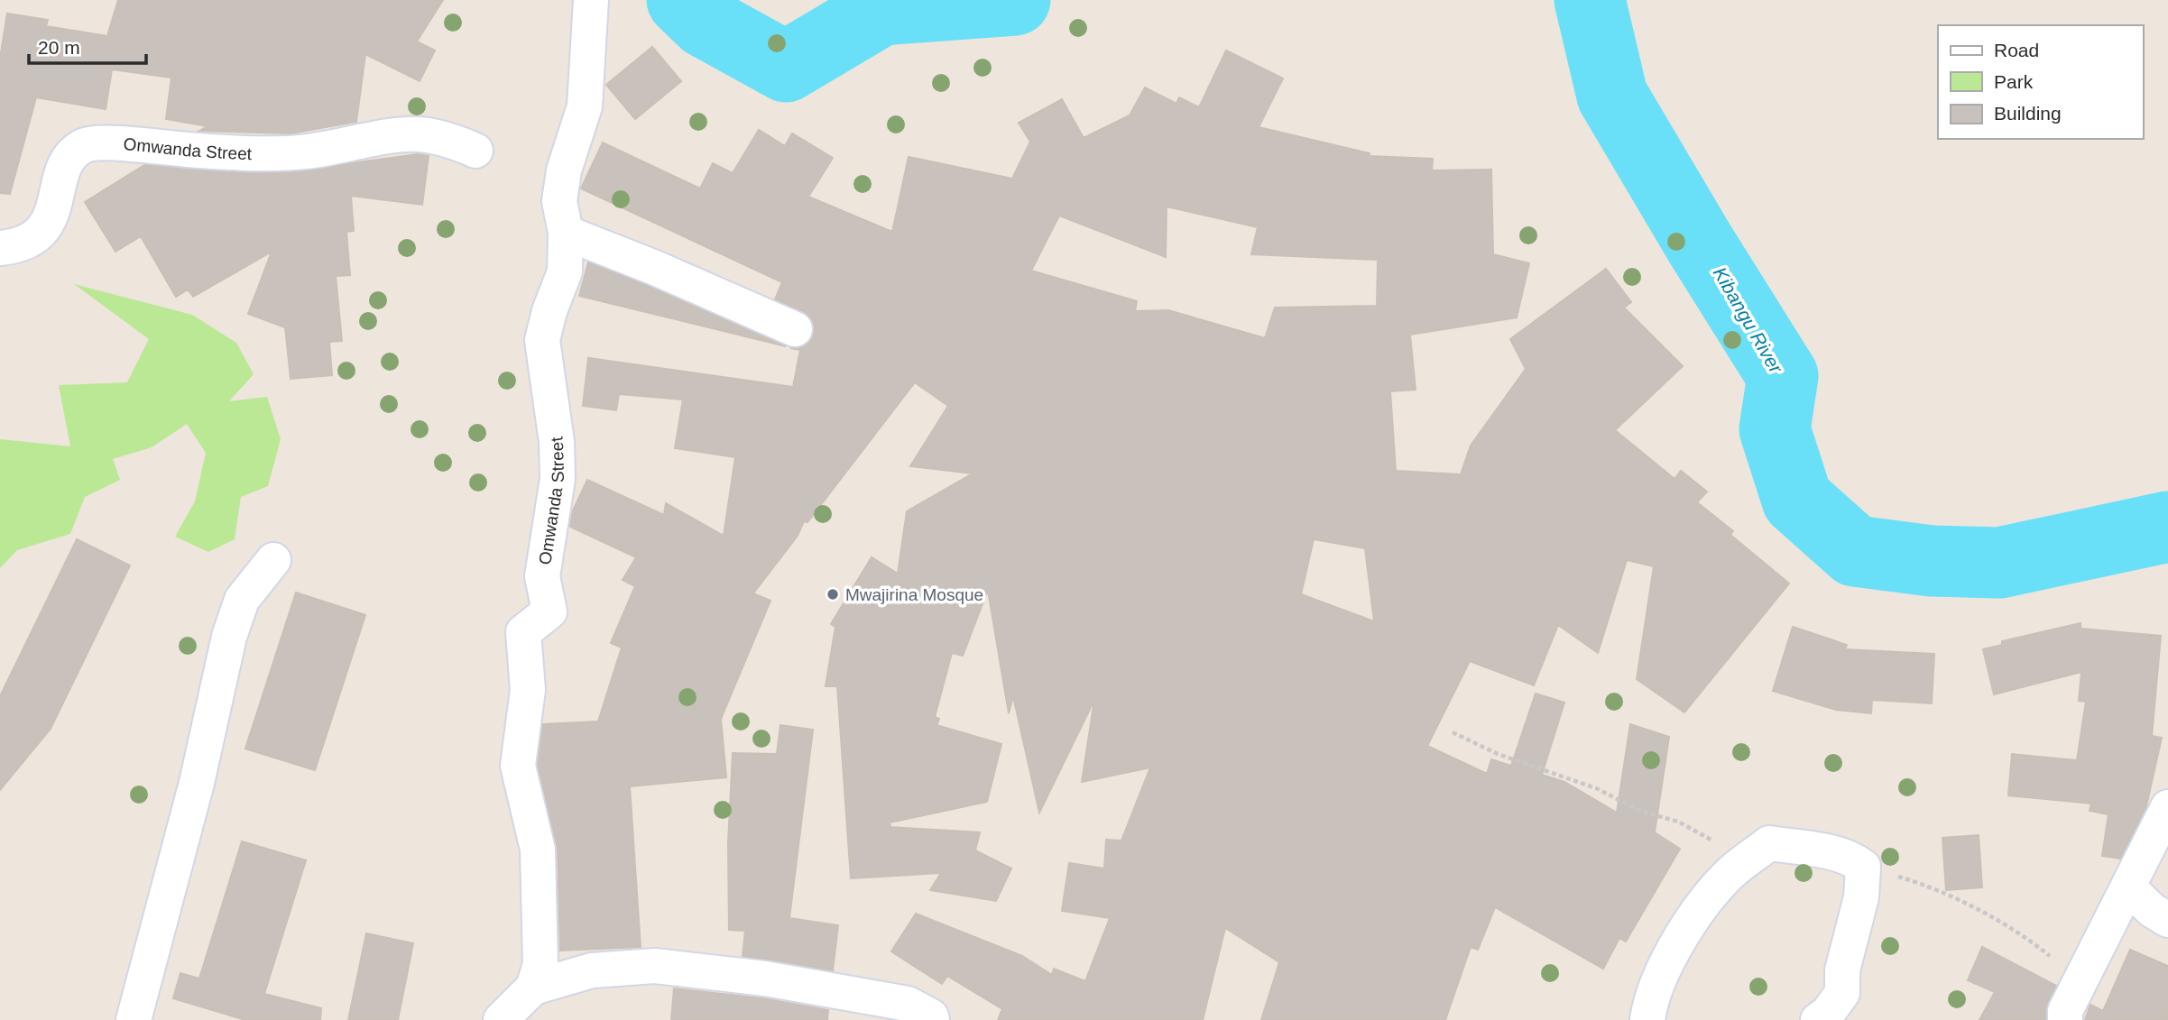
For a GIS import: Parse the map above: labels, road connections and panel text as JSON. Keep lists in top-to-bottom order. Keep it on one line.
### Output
{"streets":{"street":["Omwanda Street"]},"water":["Kibangu River"],"places":["Mwajirina Mosque"],"legend":["Road","Park","Building"],"scale_bar":"20 m"}
